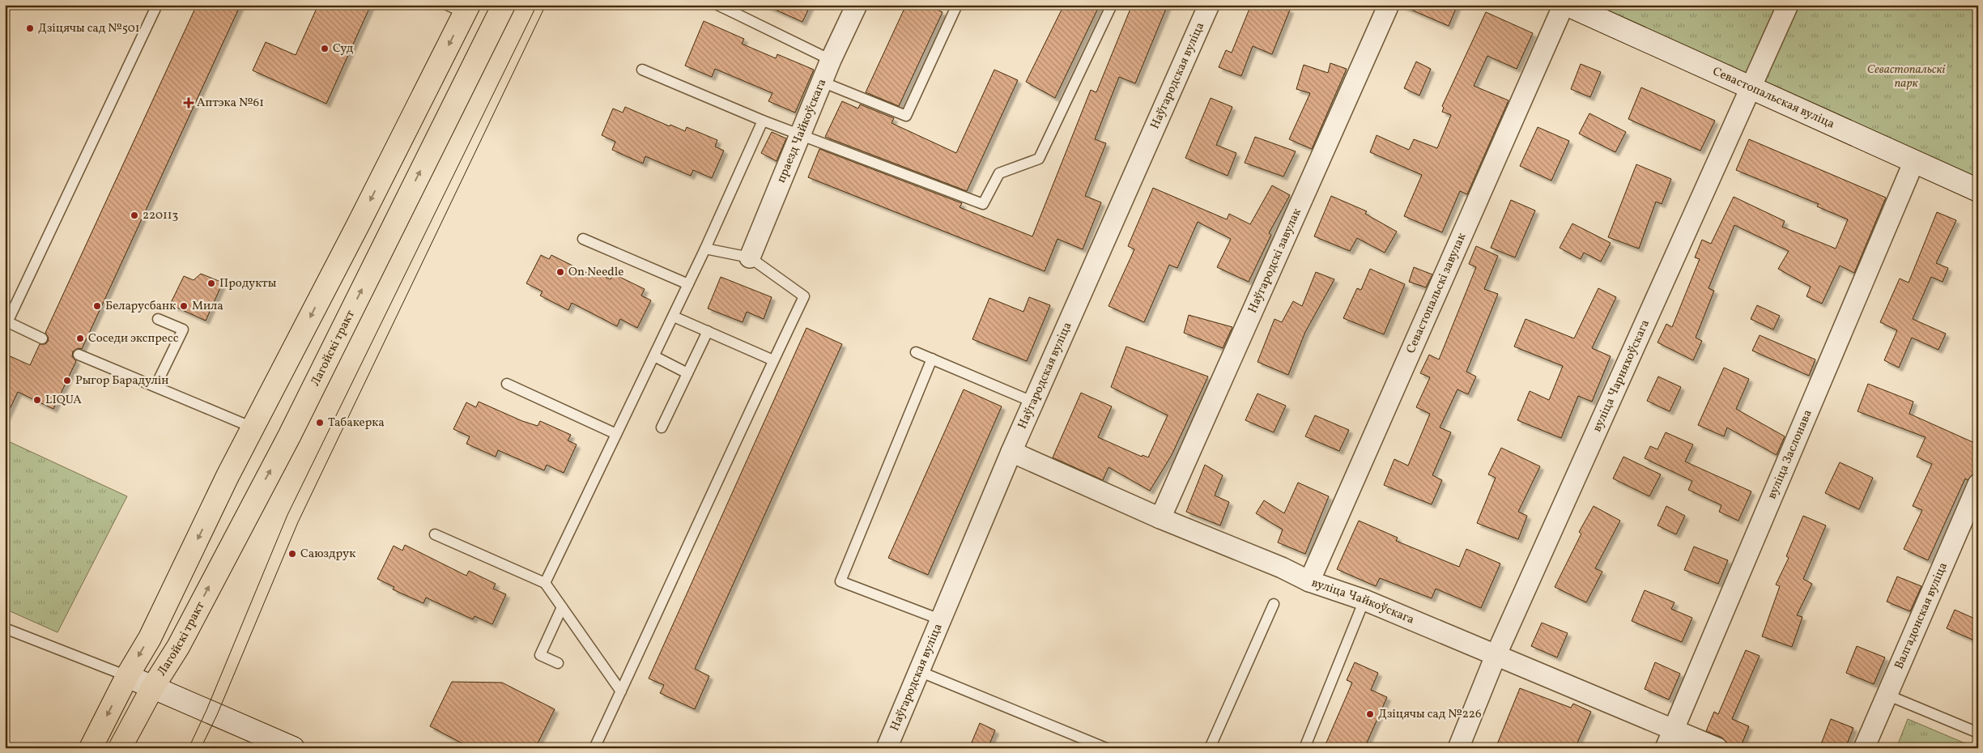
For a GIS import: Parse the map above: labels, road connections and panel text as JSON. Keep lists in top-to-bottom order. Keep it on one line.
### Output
{"streets":{"main road":["Лагойскі тракт"],"street":["Наўгародская вуліца","Севастопальская вуліца","праезд Чайкоўскага","Наўгародскі завулак","Севастопальскі завулак","вуліца Чарняхоўскага","вуліца Заслонава","вуліца Чайкоўскага","Валгадонская вуліца"]},"crossings":[["Наўгародская вуліца","вуліца Чайкоўскага"],["Севастопальская вуліца","вуліца Чарняхоўскага"],["Севастопальская вуліца","вуліца Заслонава"],["Наўгародскі завулак","вуліца Чайкоўскага"],["Севастопальскі завулак","вуліца Чайкоўскага"],["вуліца Чарняхоўскага","вуліца Чайкоўскага"],["вуліца Заслонава","вуліца Чайкоўскага"]],"parks":["Севастопальскі парк"],"places":{"other":["Дзіцячы сад №501","Суд","220113","On Needle","Продукты","Беларусбанк","Мила","Соседи экспресс","Рыгор Барадулін","LIQUA","Табакерка","Саюздрук","Дзіцячы сад №226"],"health":["Аптэка №61"]}}
